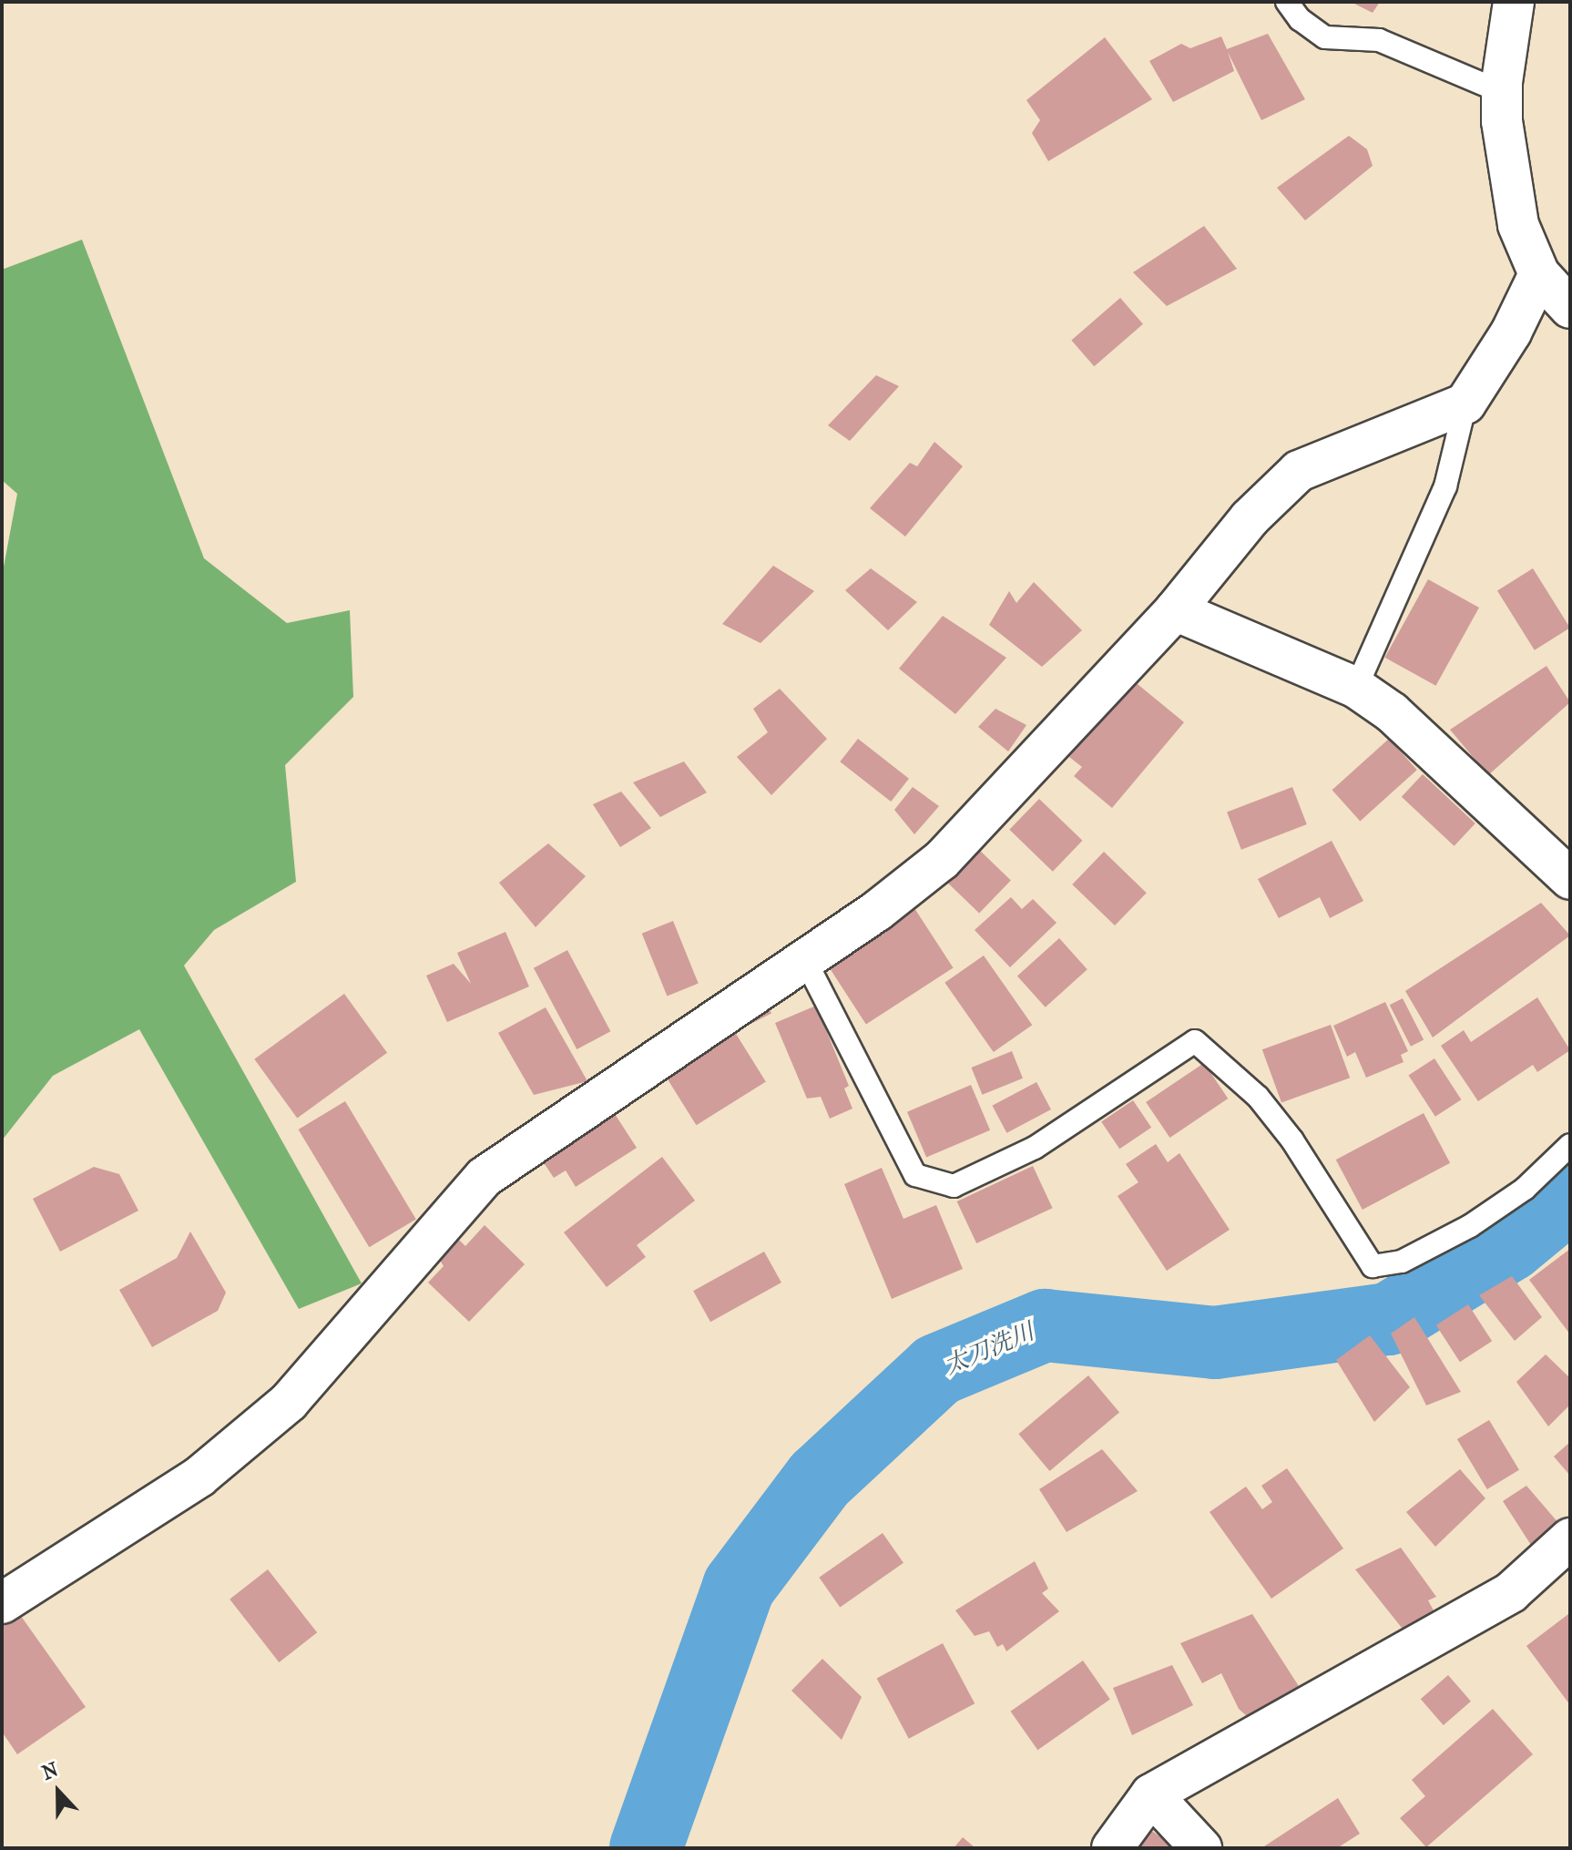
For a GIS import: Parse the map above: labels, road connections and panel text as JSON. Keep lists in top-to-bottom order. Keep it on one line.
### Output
{"water":["太刀洗川"],"north":"top"}
